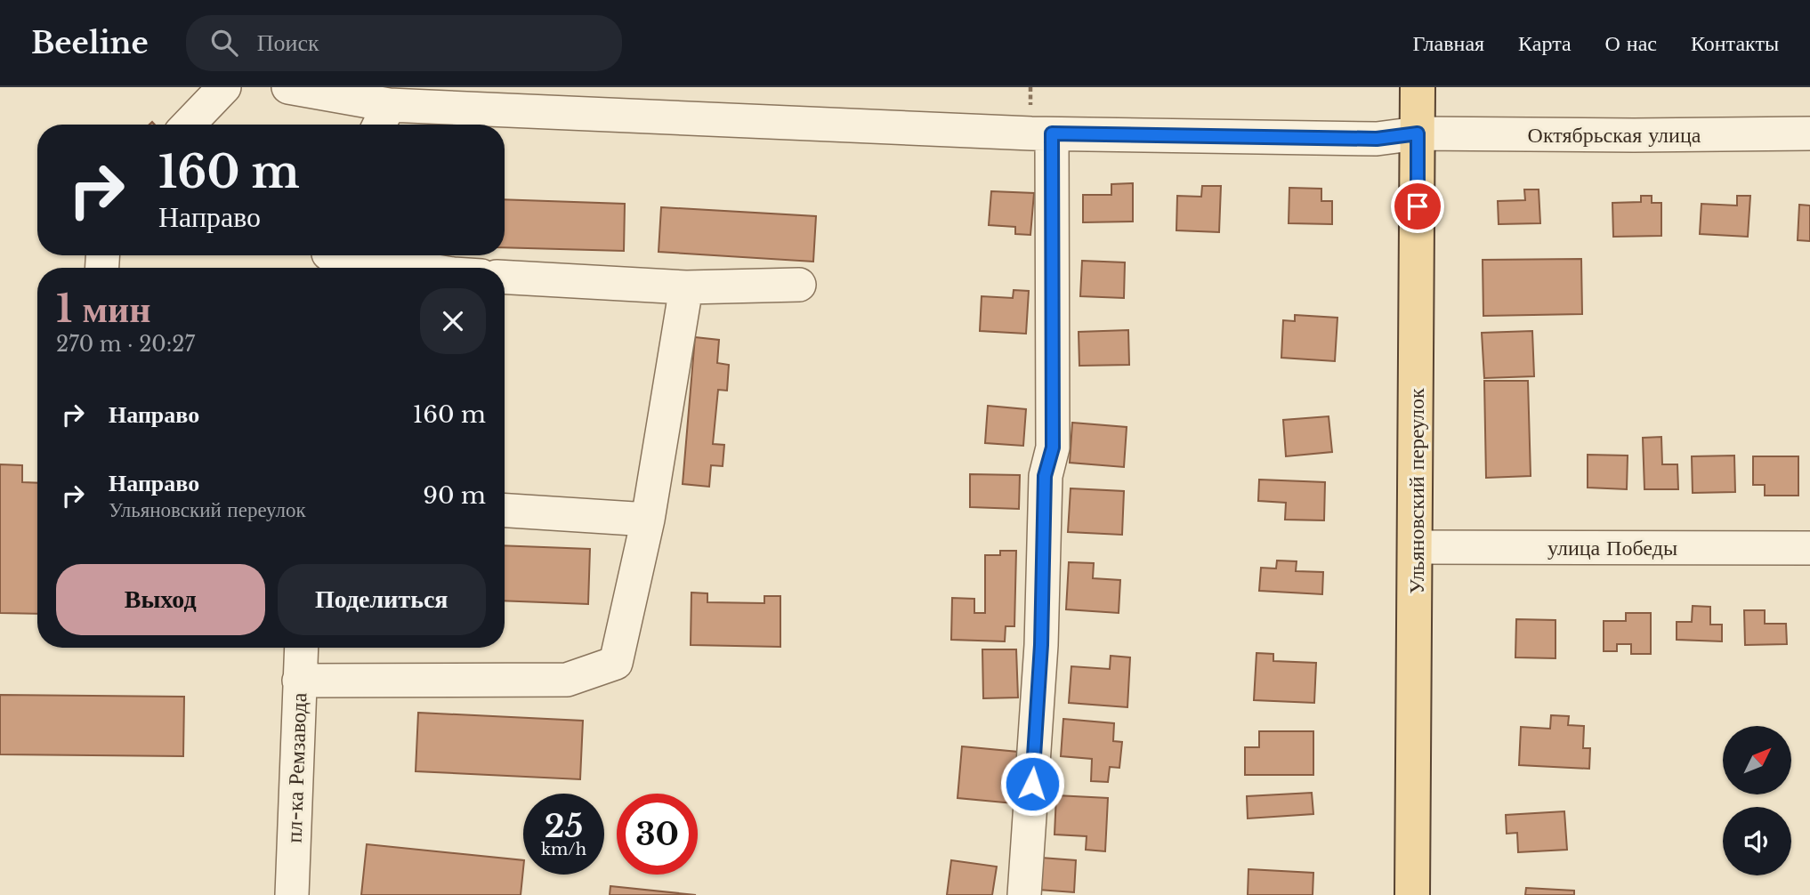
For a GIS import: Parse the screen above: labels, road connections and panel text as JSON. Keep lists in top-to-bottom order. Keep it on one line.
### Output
{"streets":{"main road":["Ульяновский переулок"],"street":["Октябрьская улица","улица Победы","пл-ка Ремзавода"]},"crossings":[["Октябрьская улица","Ульяновский переулок"],["Ульяновский переулок","улица Победы"]],"north":"top right","page":{"header":"Beeline","search":"Поиск","nav":["Главная","Карта","О нас","Контакты"],"turn":["160 m","Направо"],"heading":["1 мин","270 m · 20:27"],"list":[{"name":"Направо","value":"160 m"},{"name":"Направо","note":"Ульяновский переулок","value":"90 m"}],"buttons":["Выход","Поделиться"],"speed":"25 km/h","limit":"30"}}
